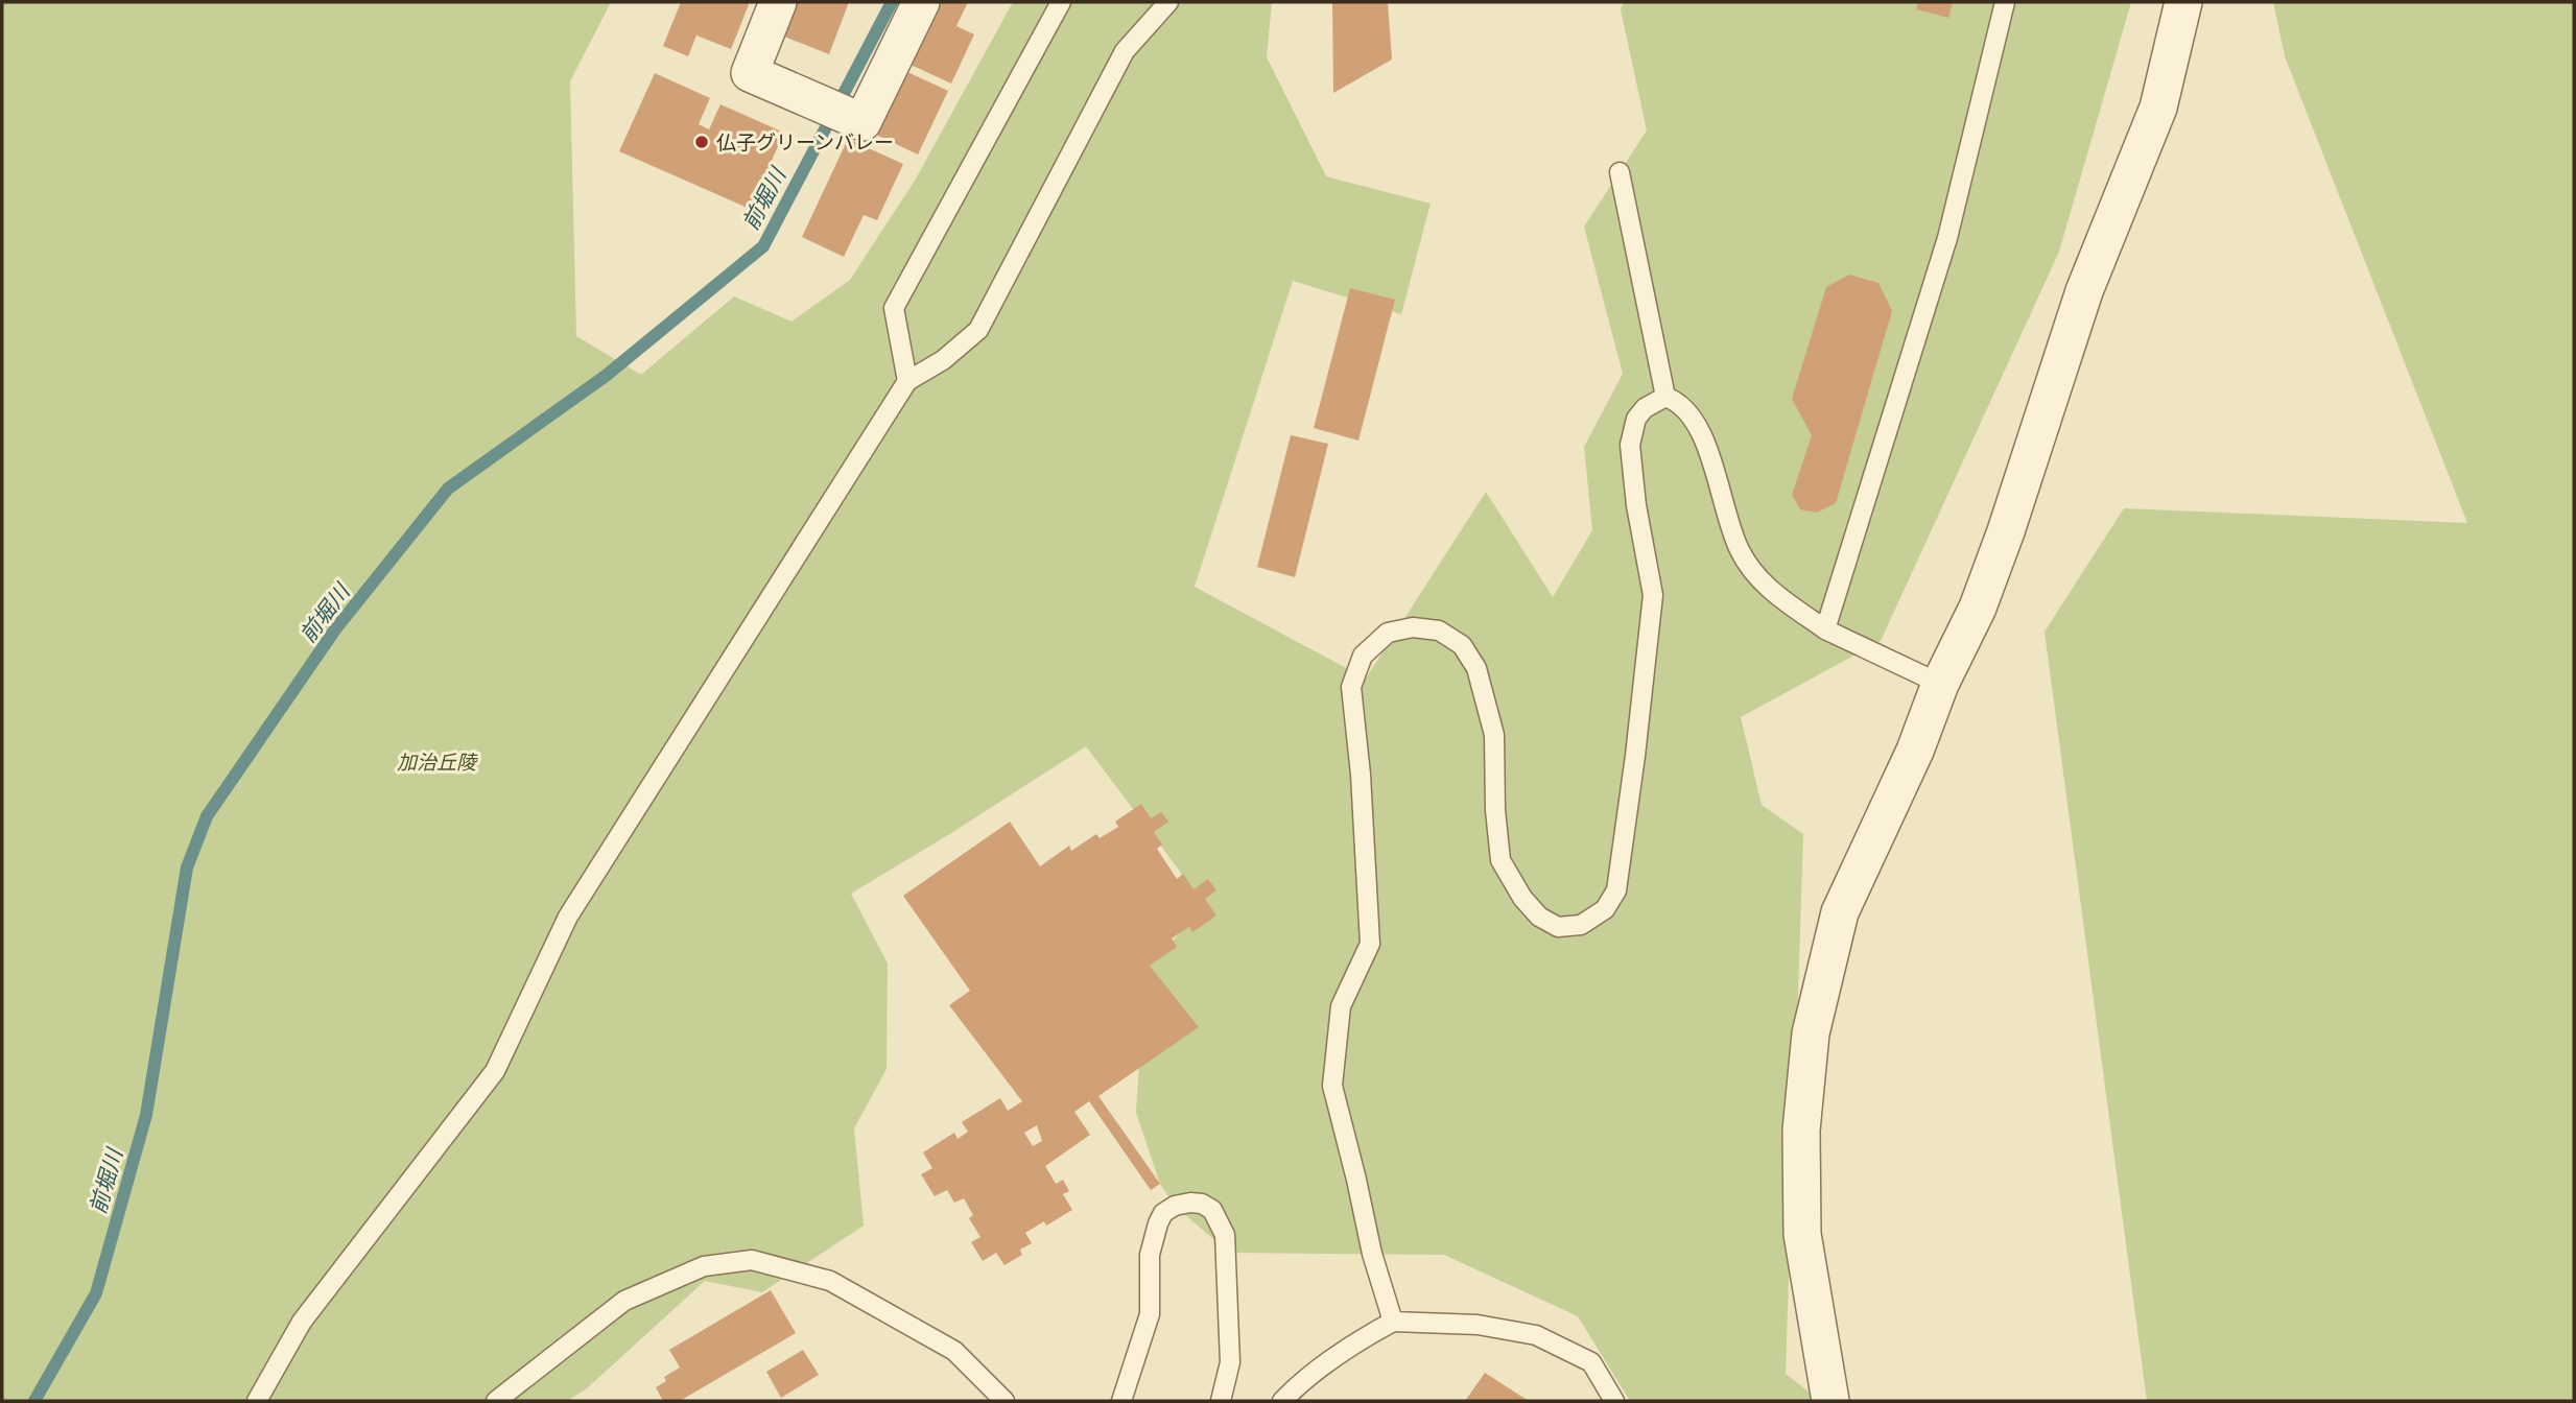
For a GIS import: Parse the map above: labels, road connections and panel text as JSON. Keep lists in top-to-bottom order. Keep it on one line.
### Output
{"water":["前堀川"],"parks":["加治丘陵"],"places":["仏子グリーンバレー"]}
